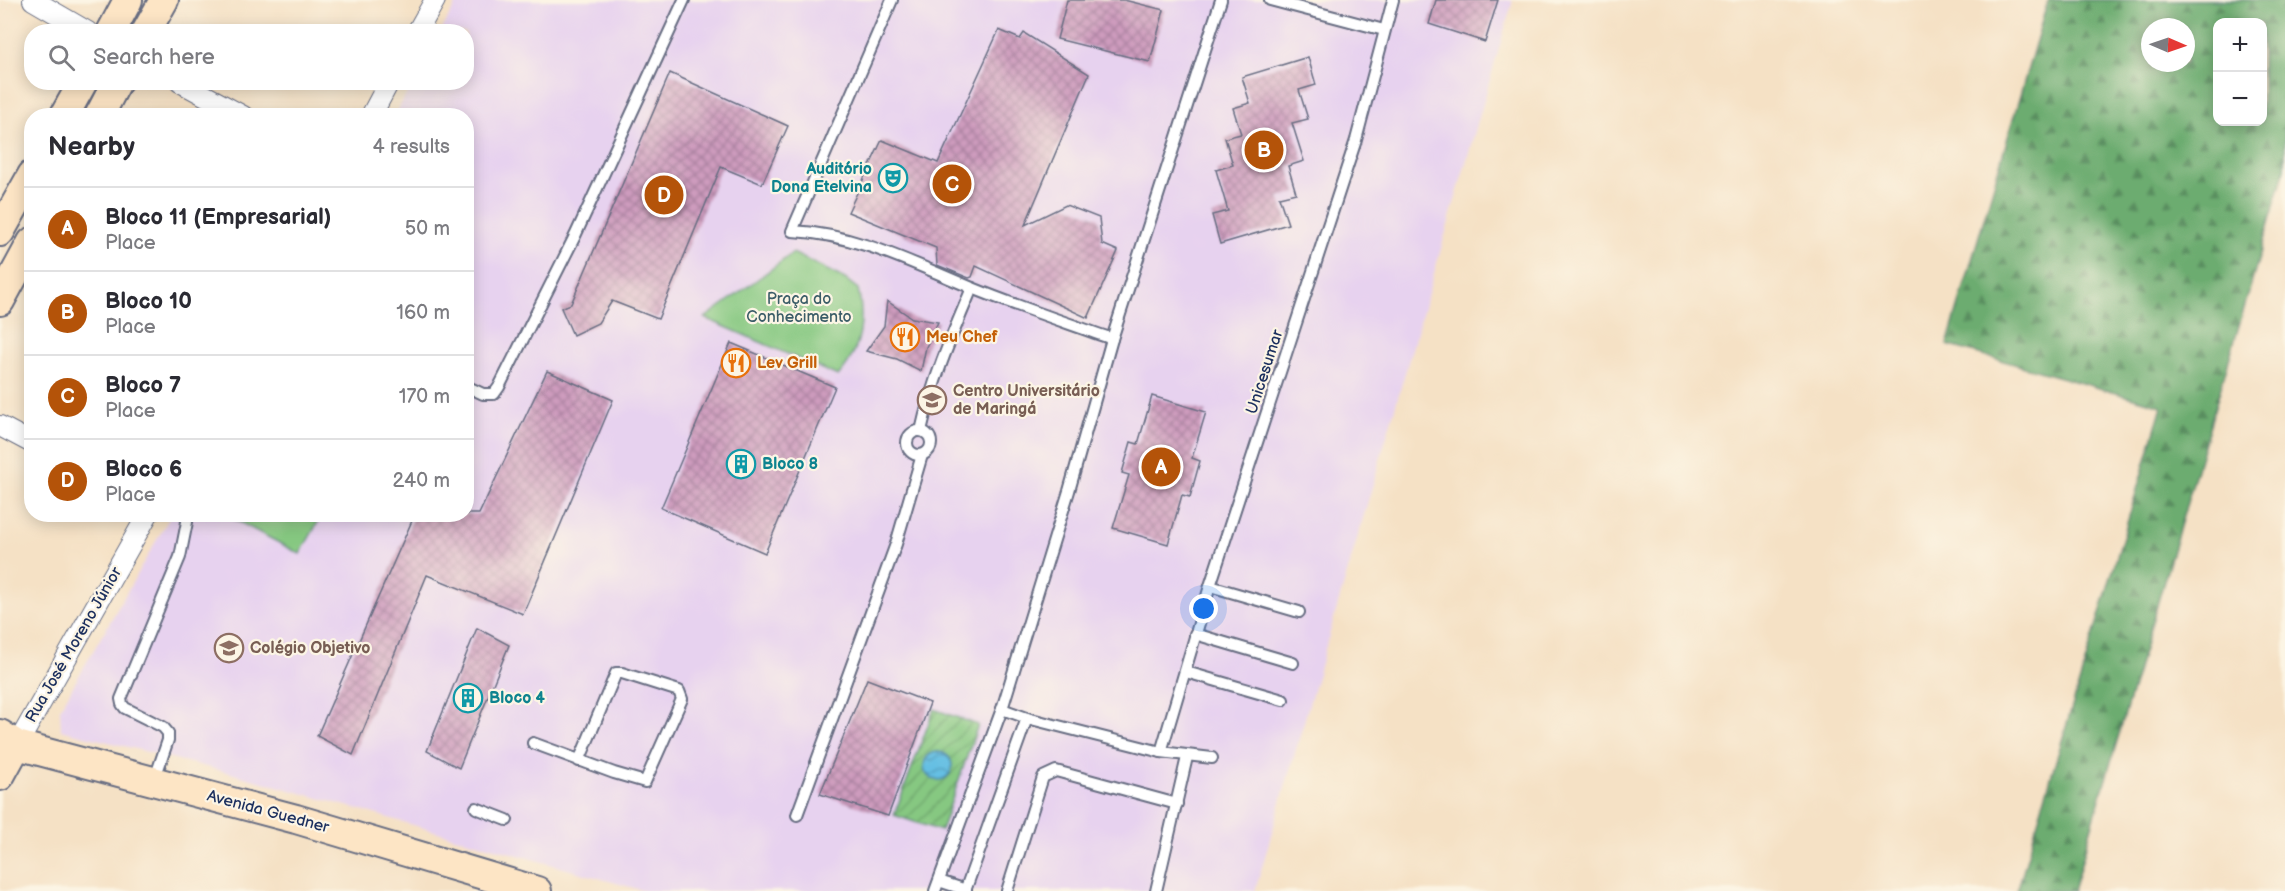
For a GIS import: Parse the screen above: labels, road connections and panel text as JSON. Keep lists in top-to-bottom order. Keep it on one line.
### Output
{"streets":{"street":["Rua José Moreno Júnior","Avenida Guedner"],"lane":["Unicesumar"]},"crossings":[["Rua José Moreno Júnior","Avenida Guedner"]],"parks":["Praça do Conhecimento"],"places":{"theatre":["Auditório Dona Etelvina"],"restaurant":["Meu Chef","Lev Grill"],"school or university":["Centro Universitário de Maringá","Colégio Objetivo"],"building":["Bloco 8","Bloco 4"]},"north":"right","page":{"map_buttons":["+","−"],"search":"Search here","heading":["Nearby","4 results"],"pins":["B","C","D","A"],"list":[{"mark":"A","name":"Bloco 11 (Empresarial)","note":"Place","value":"50 m"},{"mark":"B","name":"Bloco 10","note":"Place","value":"160 m"},{"mark":"C","name":"Bloco 7","note":"Place","value":"170 m"},{"mark":"D","name":"Bloco 6","note":"Place","value":"240 m"}]}}
